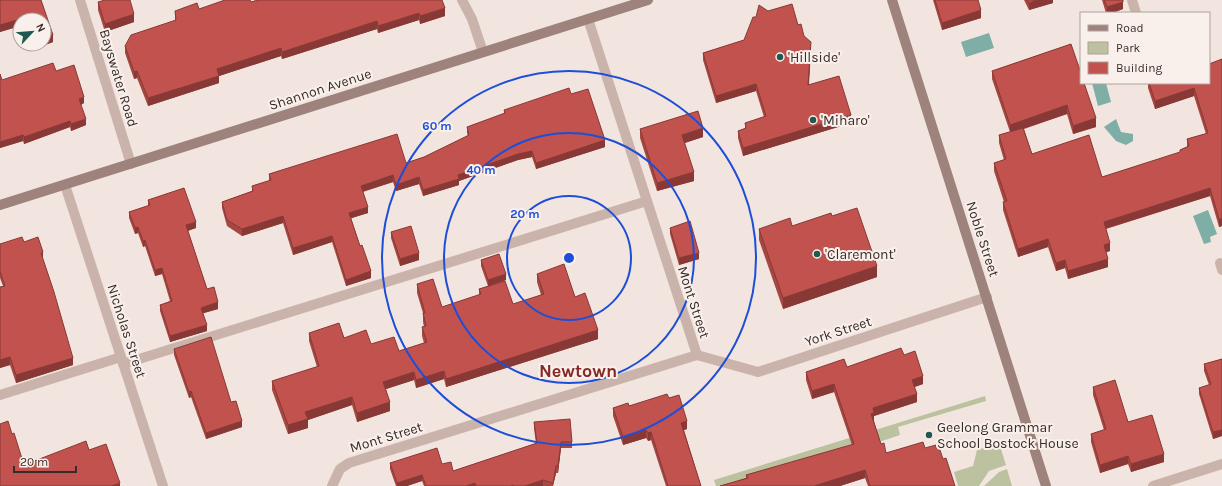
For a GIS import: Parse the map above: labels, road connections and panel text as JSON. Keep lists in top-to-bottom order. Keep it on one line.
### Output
{"streets":{"main road":["Shannon Avenue","Noble Street"],"street":["Bayswater Road","Mont Street","Nicholas Street","York Street"]},"crossings":[["Bayswater Road","Shannon Avenue"],["Shannon Avenue","Mont Street"],["Shannon Avenue","Nicholas Street"],["Noble Street","York Street"],["Mont Street","York Street"]],"districts":["Newtown"],"places":["'Hillside'","'Miharo'","'Claremont'","Geelong Grammar School Bostock House"],"legend":["Road","Park","Building"],"scale_bar":"20 m","north":"top right","rings":["60 m","40 m","20 m"]}
